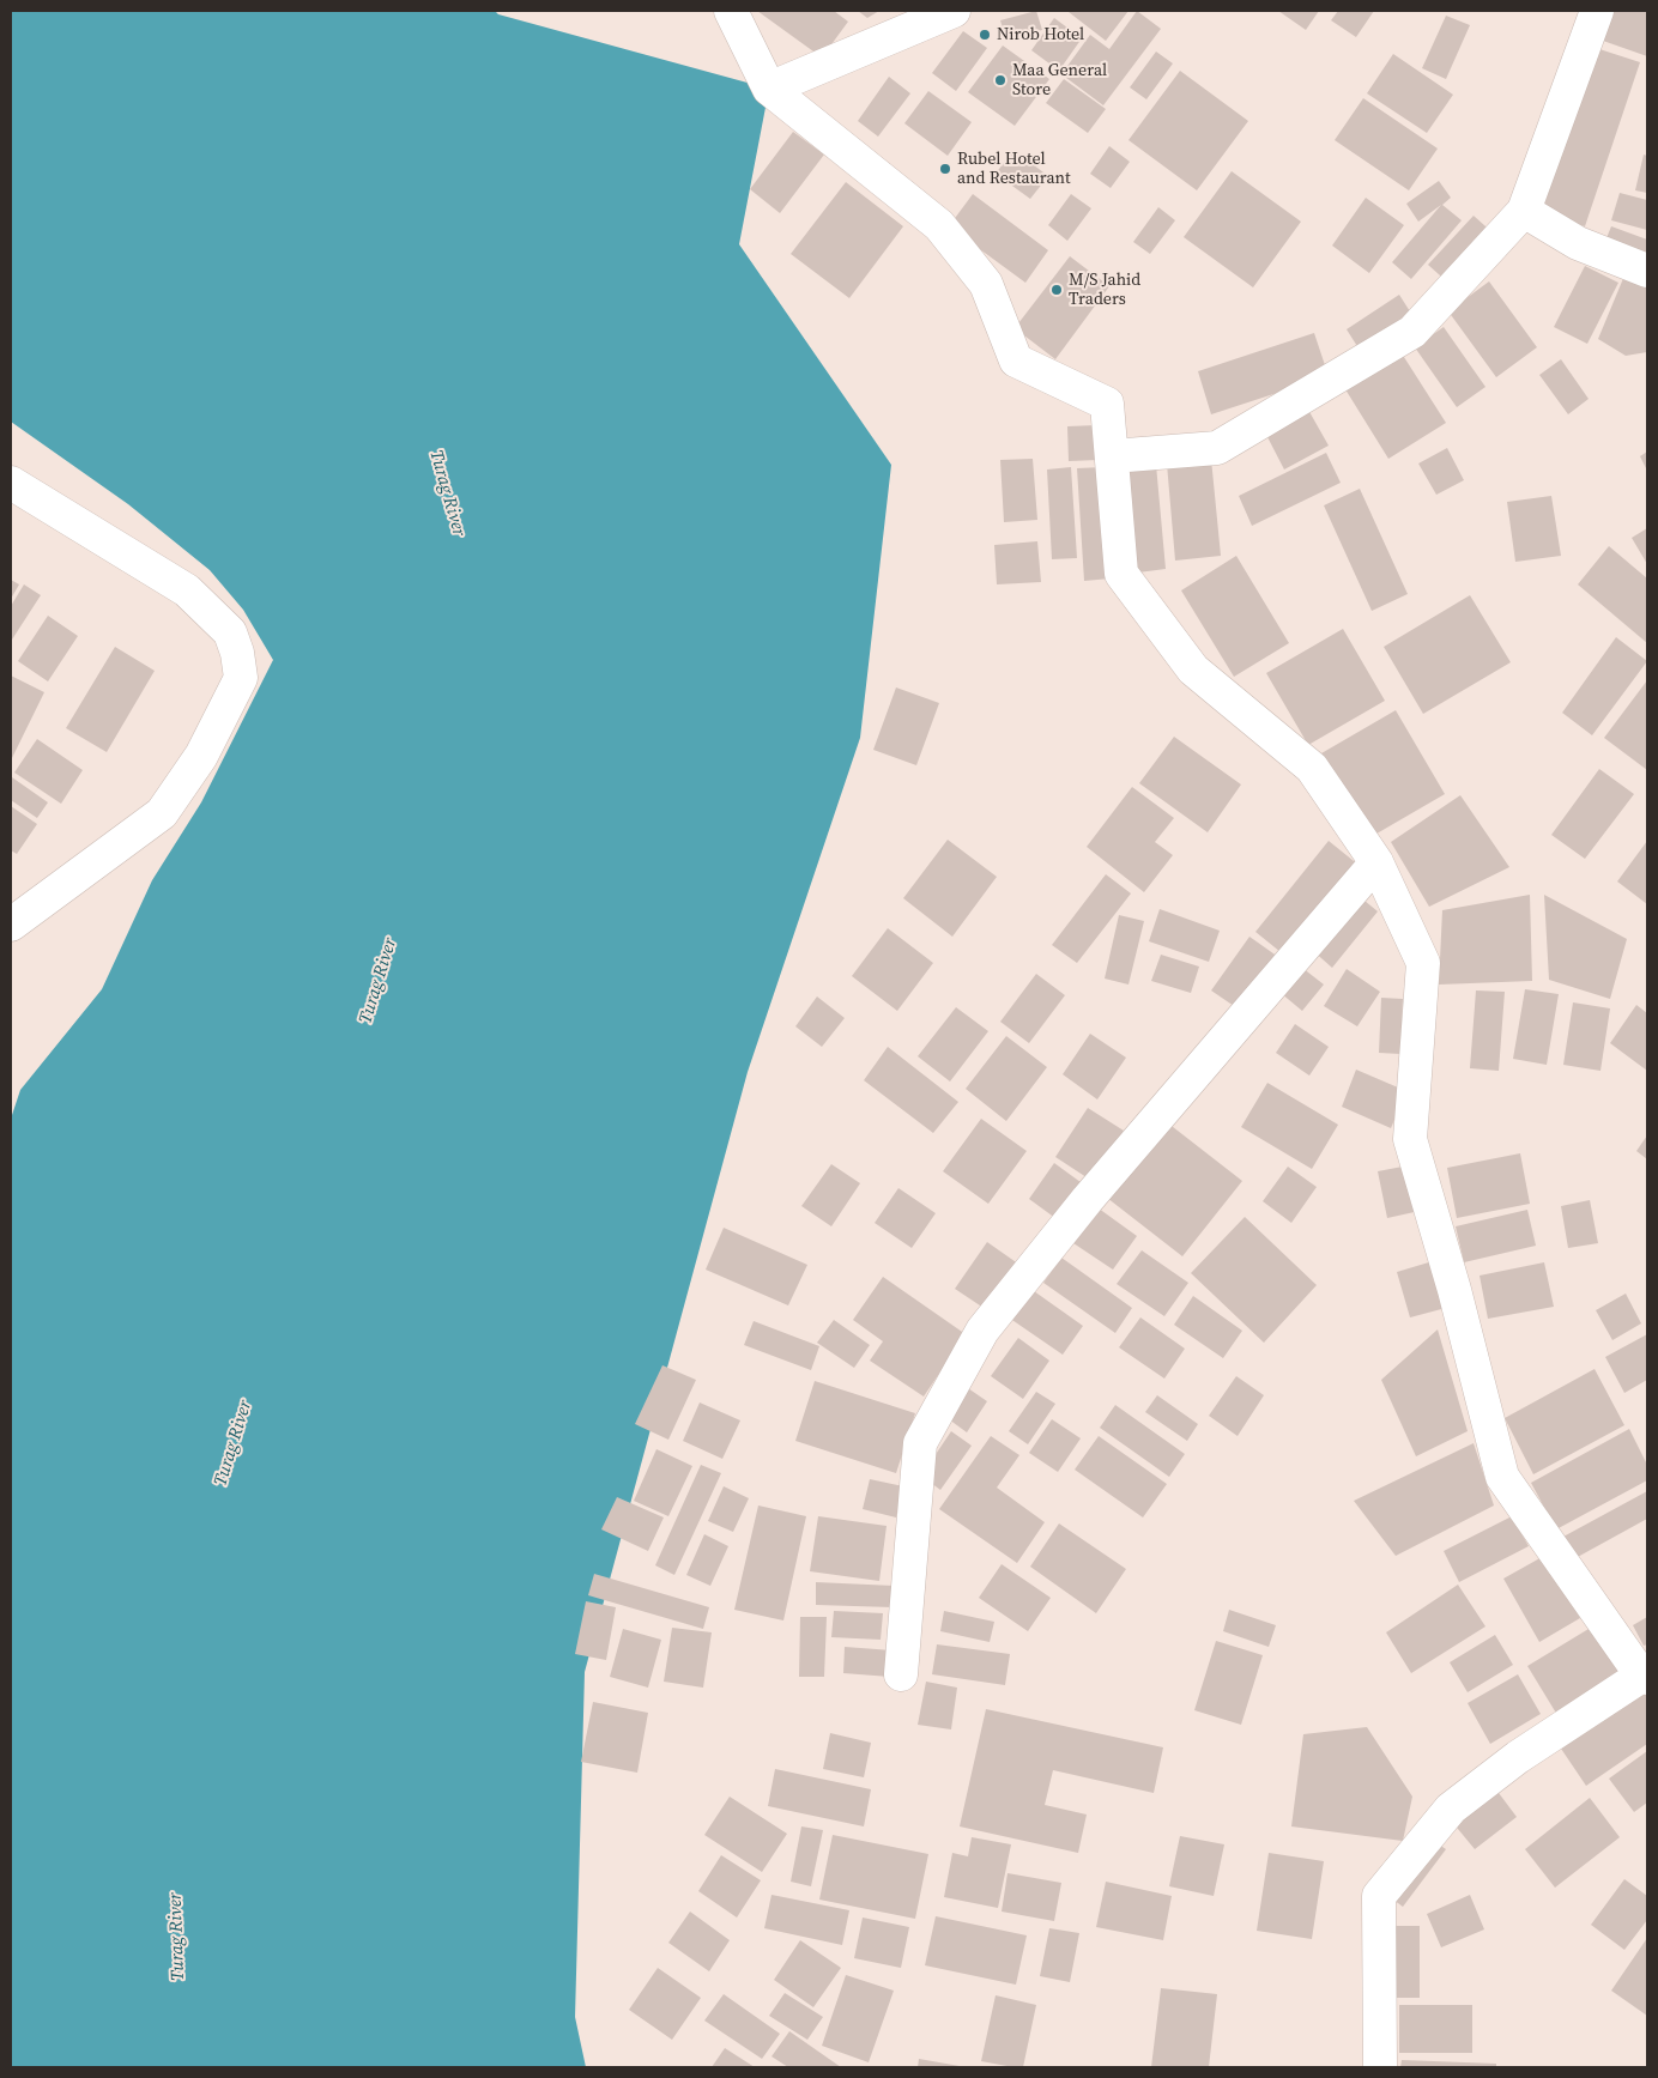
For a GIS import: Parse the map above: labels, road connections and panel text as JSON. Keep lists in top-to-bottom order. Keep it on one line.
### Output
{"water":["Turag River"],"places":["Nirob Hotel","Maa General Store","Rubel Hotel and Restaurant","M/S Jahid Traders"]}
